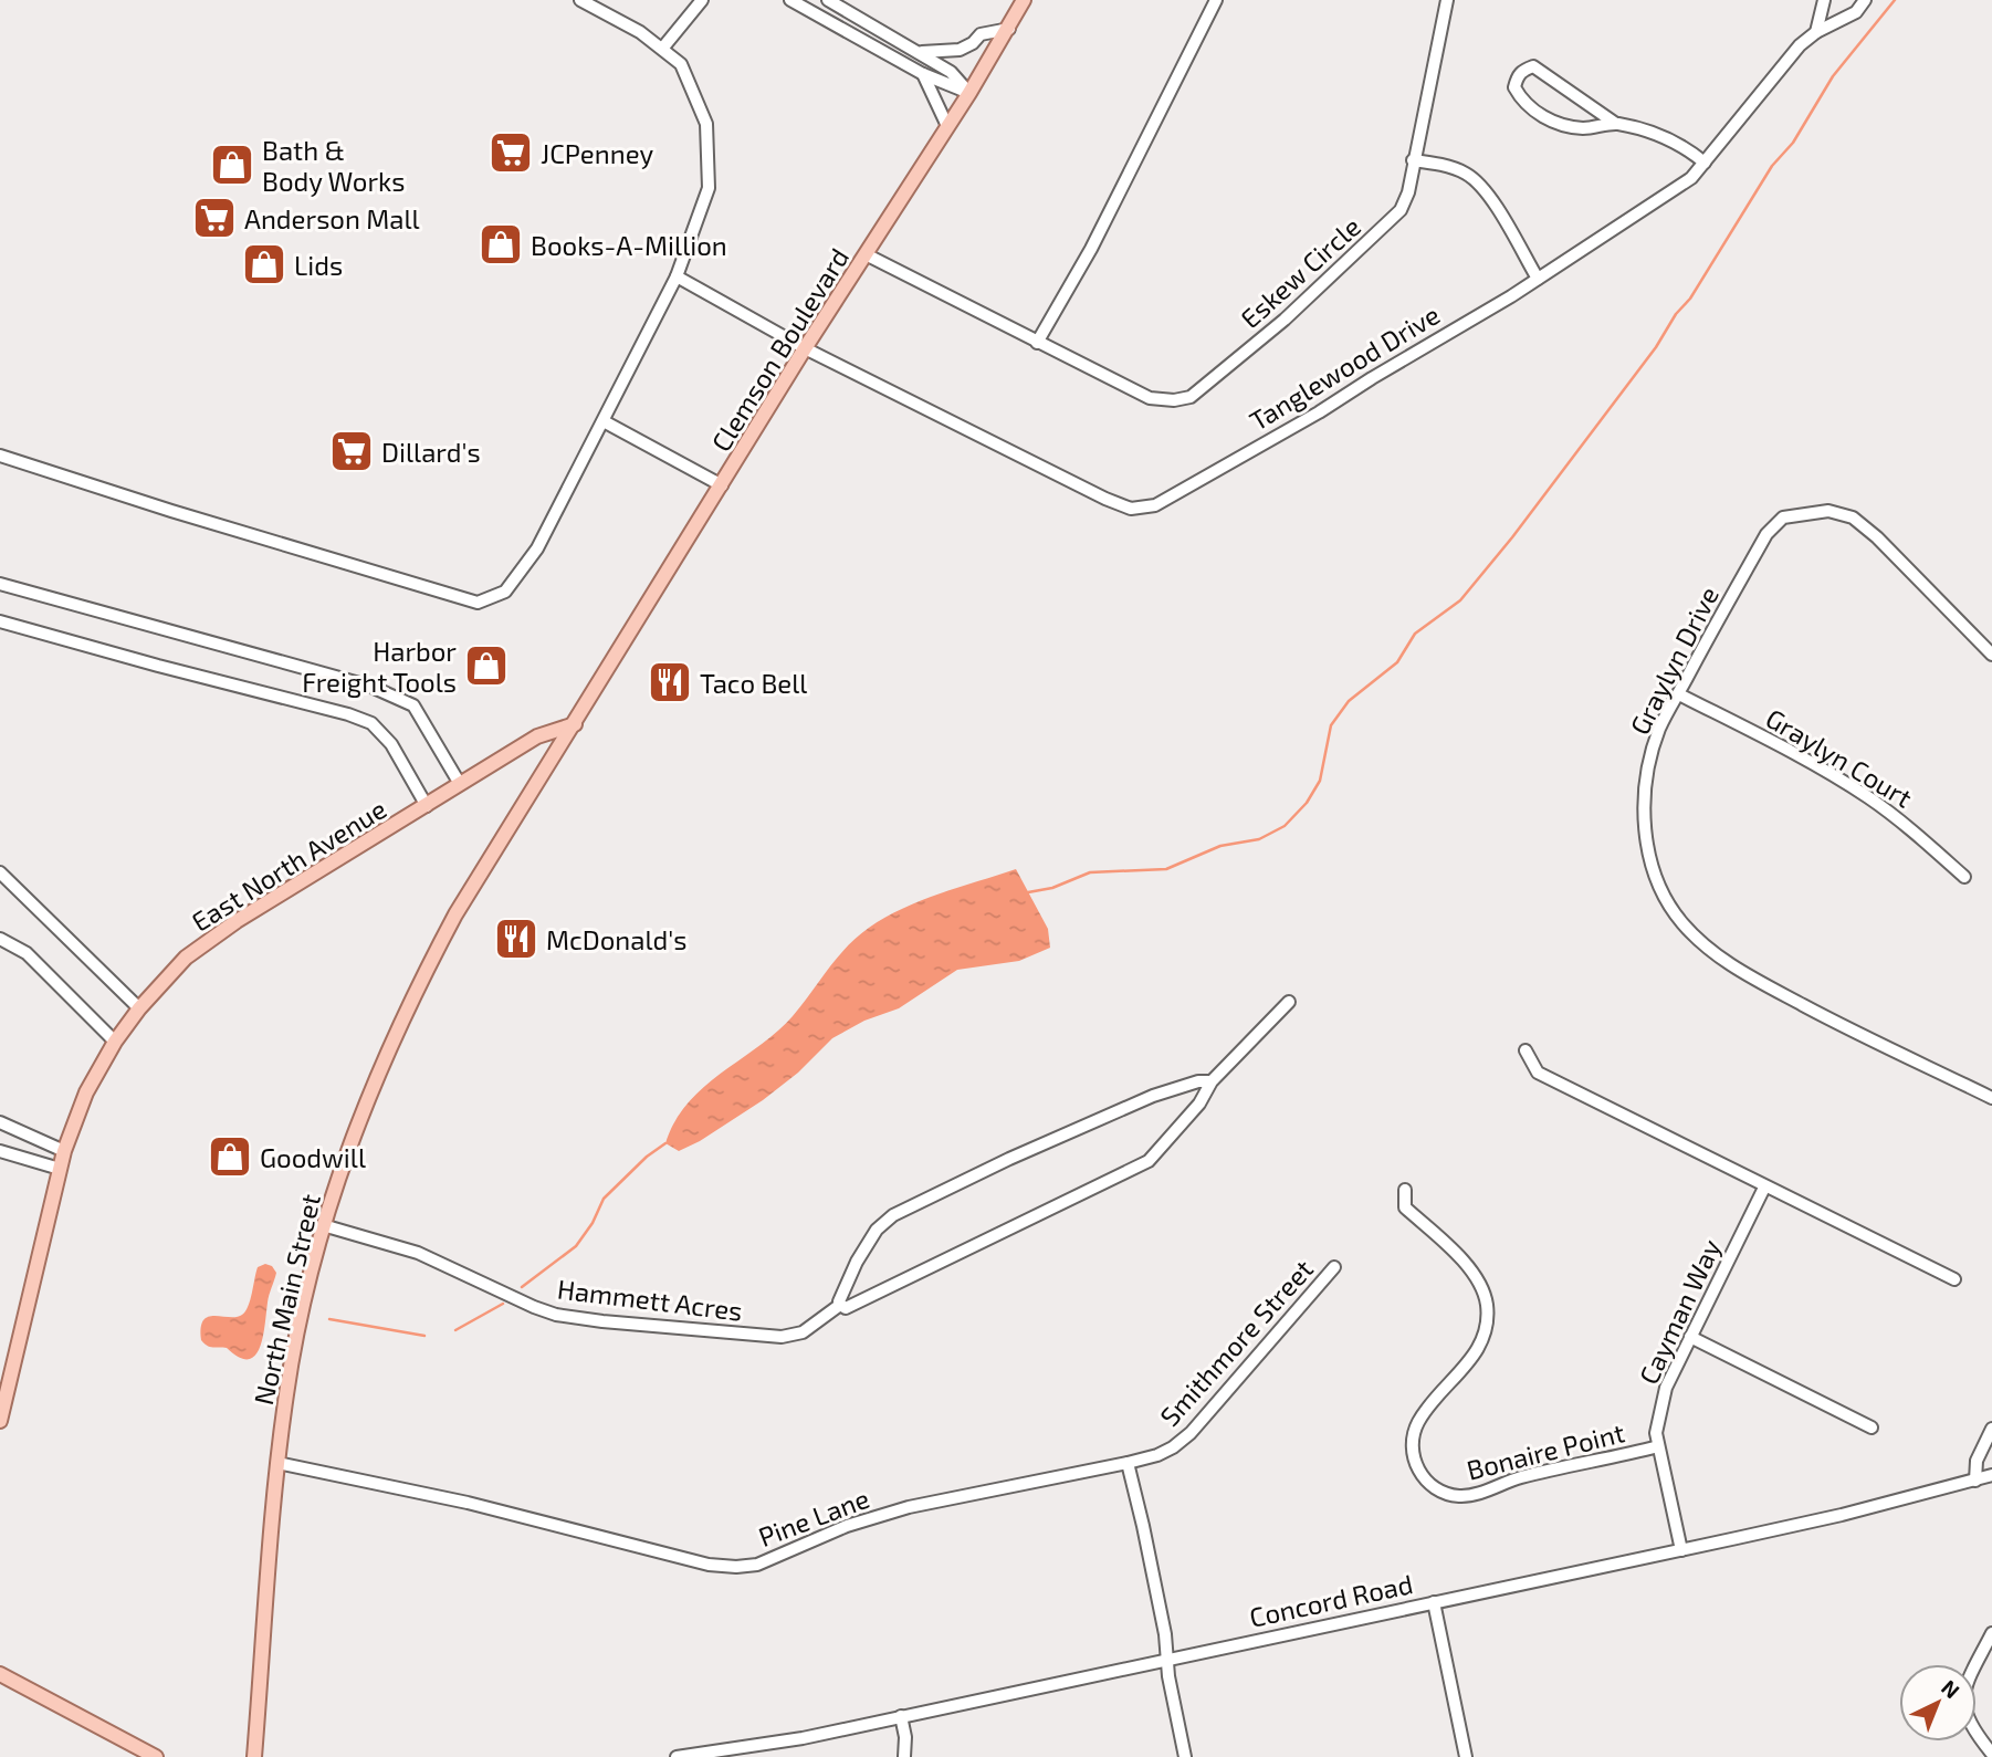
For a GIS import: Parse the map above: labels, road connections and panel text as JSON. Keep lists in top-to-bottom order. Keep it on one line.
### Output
{"streets":{"main road":["Clemson Boulevard","East North Avenue","North Main Street"],"street":["Eskew Circle","Tanglewood Drive","Graylyn Drive","Graylyn Court","Hammett Acres","Cayman Way","Smithmore Street","Bonaire Point","Pine Lane","Concord Road"]},"crossings":[["Eskew Circle","Clemson Boulevard"],["Clemson Boulevard","Tanglewood Drive"],["Clemson Boulevard","East North Avenue"],["Clemson Boulevard","North Main Street"],["Graylyn Drive","Graylyn Court"],["East North Avenue","North Main Street"],["North Main Street","Hammett Acres"],["North Main Street","Pine Lane"],["Cayman Way","Bonaire Point"],["Cayman Way","Concord Road"],["Smithmore Street","Pine Lane"]],"places":{"supermarket":["JCPenney","Anderson Mall","Dillard's"],"shop":["Bath & Body Works","Books-A-Million","Lids","Harbor Freight Tools","Goodwill"],"restaurant":["Taco Bell","McDonald's"]},"north":"top right"}
